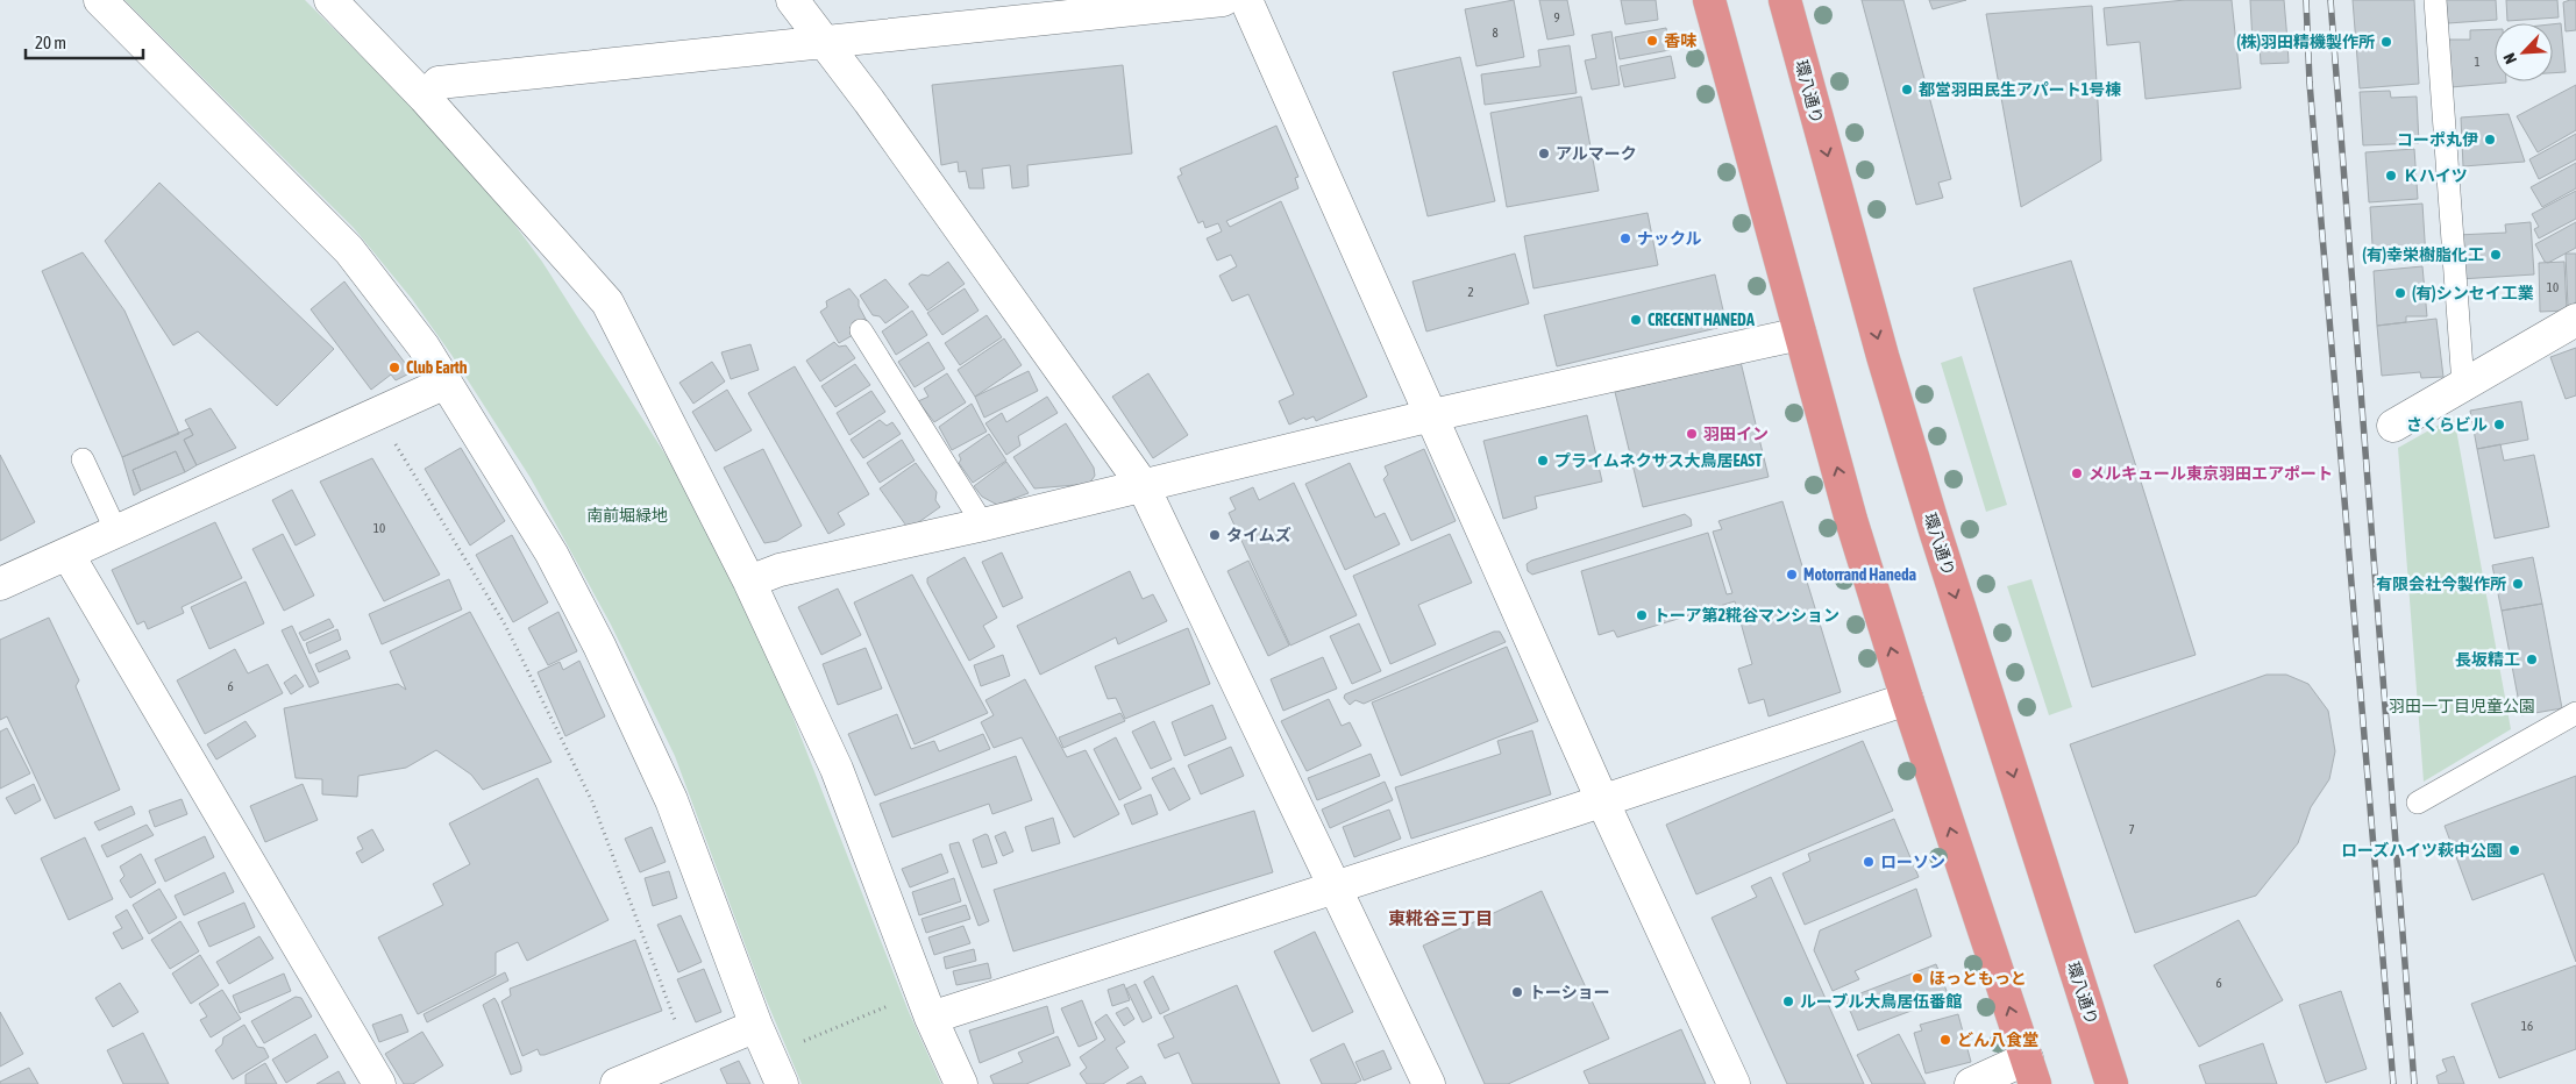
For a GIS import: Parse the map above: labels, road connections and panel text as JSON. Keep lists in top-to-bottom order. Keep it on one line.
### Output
{"streets":{"highway":["環八通り"]},"districts":["東糀谷三丁目"],"parks":["南前堀緑地","羽田一丁目児童公園"],"places":["香味","(株)羽田精機製作所","都営羽田民生アパート1号棟","コーポ丸伊","アルマーク","Ｋハイツ","ナックル","(有)幸栄樹脂化工","(有)シンセイ工業","CRECENT HANEDA","Club Earth","さくらビル","羽田イン","プライムネクサス大鳥居EAST","メルキュール東京羽田エアポート","タイムズ","Motorrand Haneda","有限会社今製作所","トーア第2糀谷マンション","長坂精工","ローズハイツ萩中公園","ローソン","ほっともっと","トーショー","ルーブル大鳥居伍番館","どん八食堂"],"house_numbers":["9","8","1","10","2","10","6","7","6","16"],"scale_bar":"20 m","north":"bottom left"}
